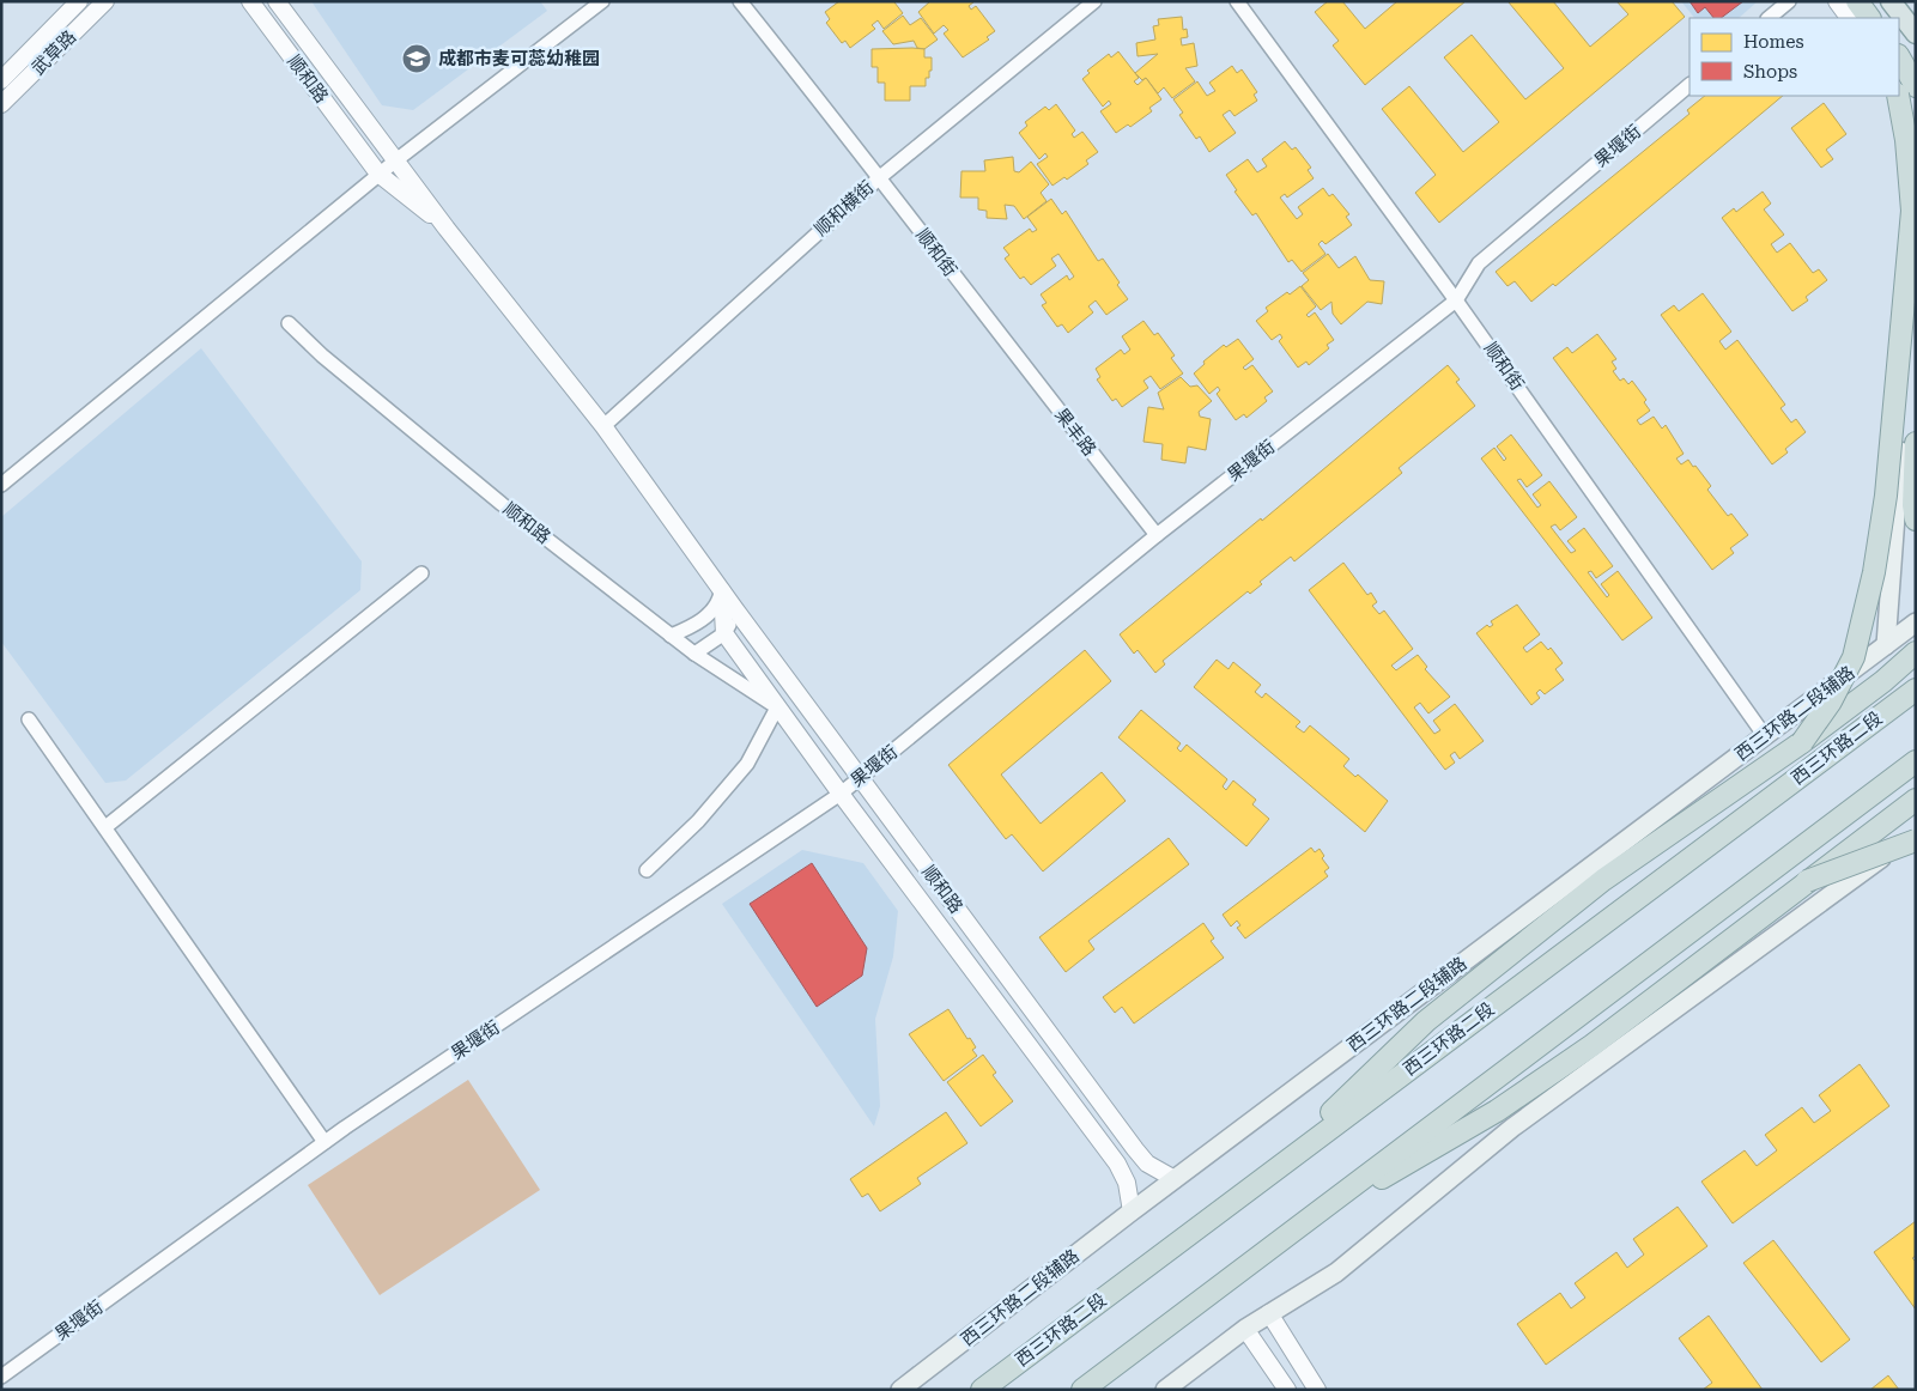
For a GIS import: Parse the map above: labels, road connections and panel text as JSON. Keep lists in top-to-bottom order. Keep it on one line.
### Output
{"streets":{"highway":["西三环路二段"],"main road":["西三环路二段辅路"],"street":["武草路","顺和路","果堰街","顺和横街","顺和街","果丰路"]},"crossings":[["顺和路","果堰街"],["顺和路","顺和横街"],["顺和路","西三环路二段辅路"],["果堰街","顺和街"],["果堰街","果丰路"],["顺和横街","顺和街"],["顺和街","果丰路"],["顺和街","西三环路二段辅路"]],"places":{"school or university":["成都市麦可蕊幼稚园"]},"legend":["Homes","Shops"]}
